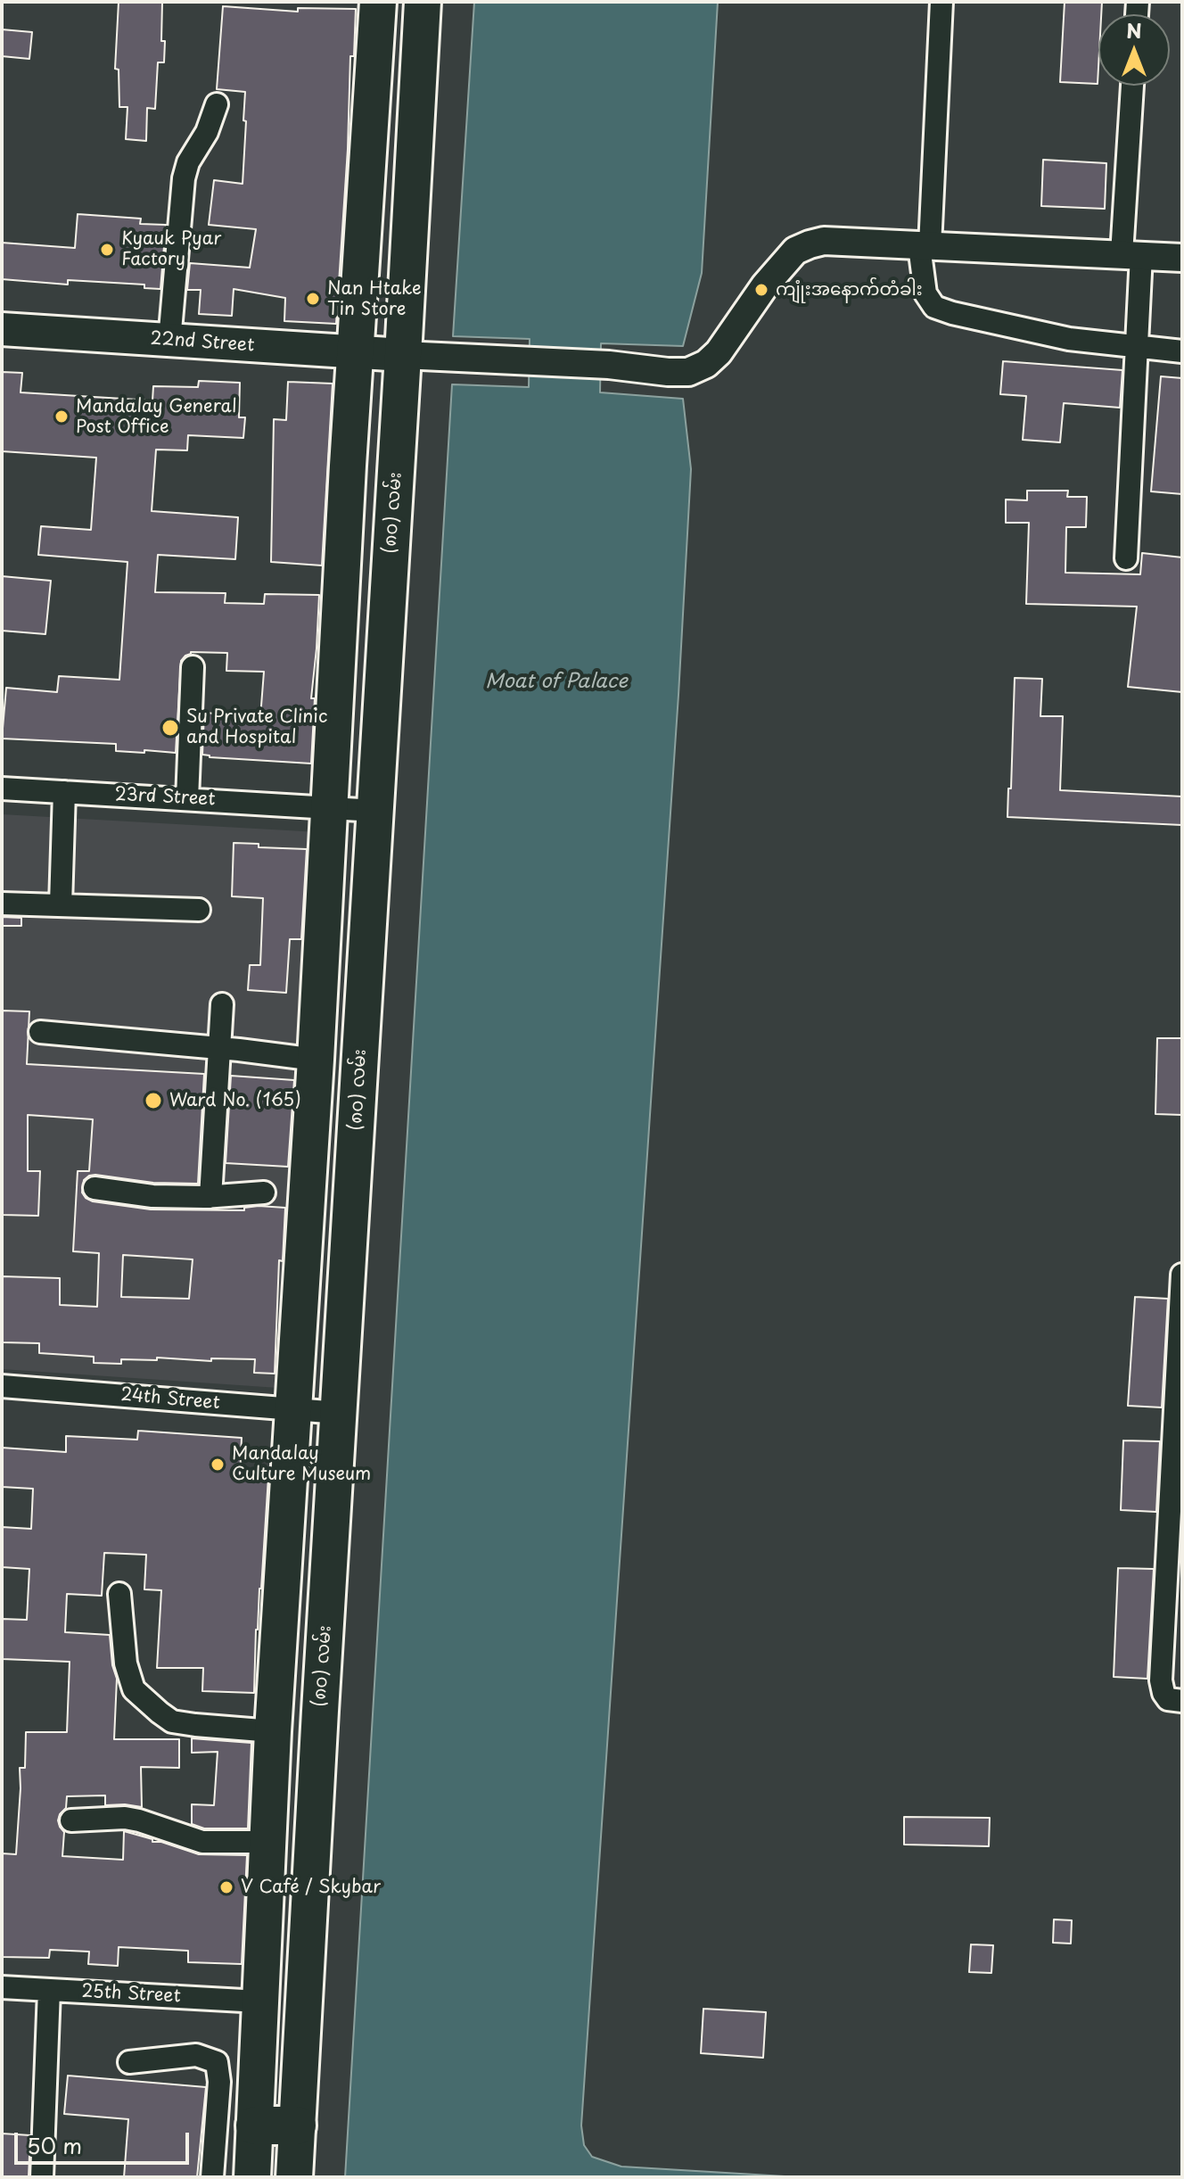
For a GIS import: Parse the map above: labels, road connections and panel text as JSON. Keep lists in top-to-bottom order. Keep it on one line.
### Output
{"streets":{"main road":["22nd Street","(၈၀) လမ်း"],"street":["23rd Street","24th Street","25th Street"]},"crossings":[["22nd Street","(၈၀) လမ်း"],["(၈၀) လမ်း","23rd Street"],["(၈၀) လမ်း","24th Street"]],"water":["Moat of Palace"],"places":["Kyauk Pyar Factory","ကျုံးအနောက်တံခါး","Nan Htake Tin Store","Mandalay General Post Office","Su Private Clinic and Hospital","Ward No. (165)","Mandalay Culture Museum","V Café / Skybar"],"scale_bar":"50 m","north":"top"}
